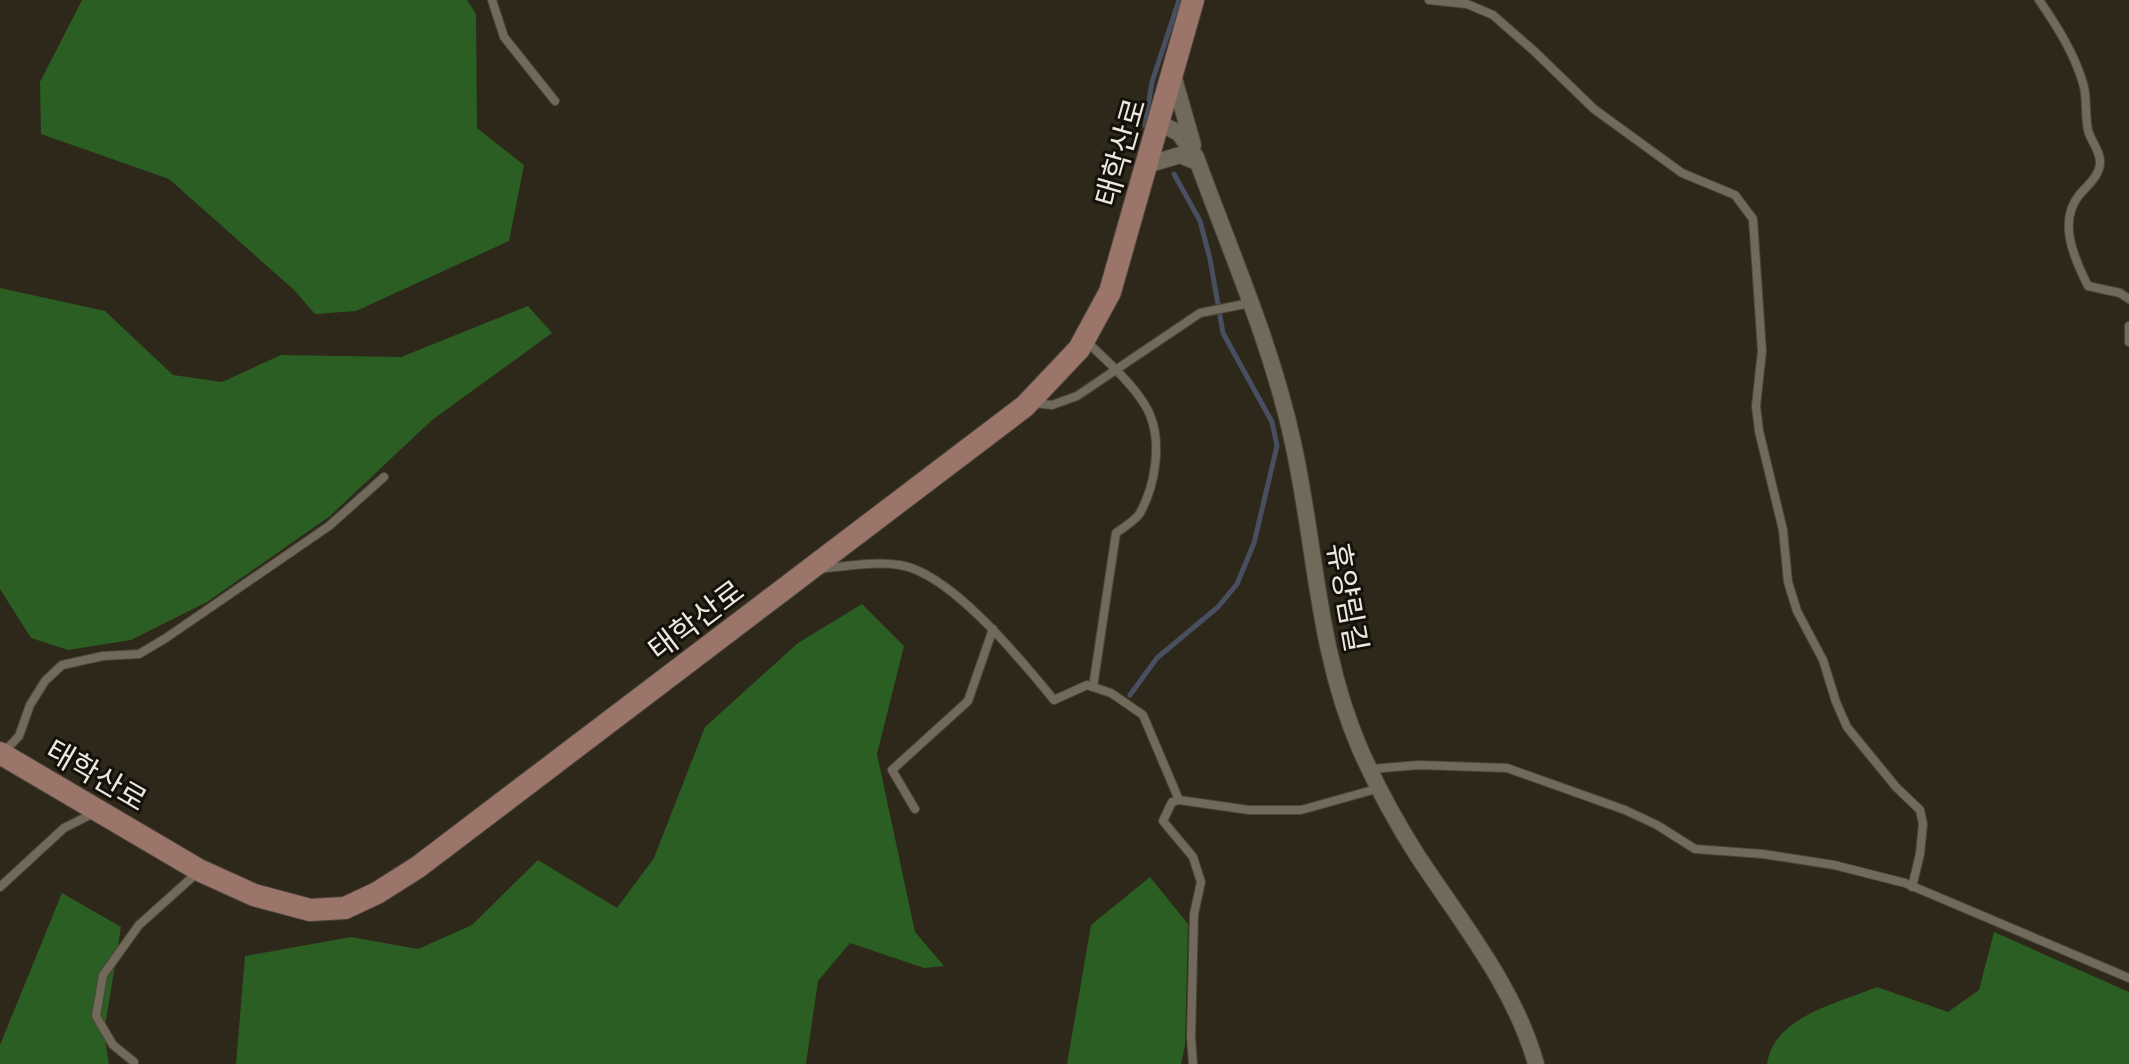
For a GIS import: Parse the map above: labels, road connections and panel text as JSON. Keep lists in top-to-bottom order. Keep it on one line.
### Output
{"streets":{"street":["태학산로","휴양림길"]},"crossings":[["태학산로","휴양림길"]]}
